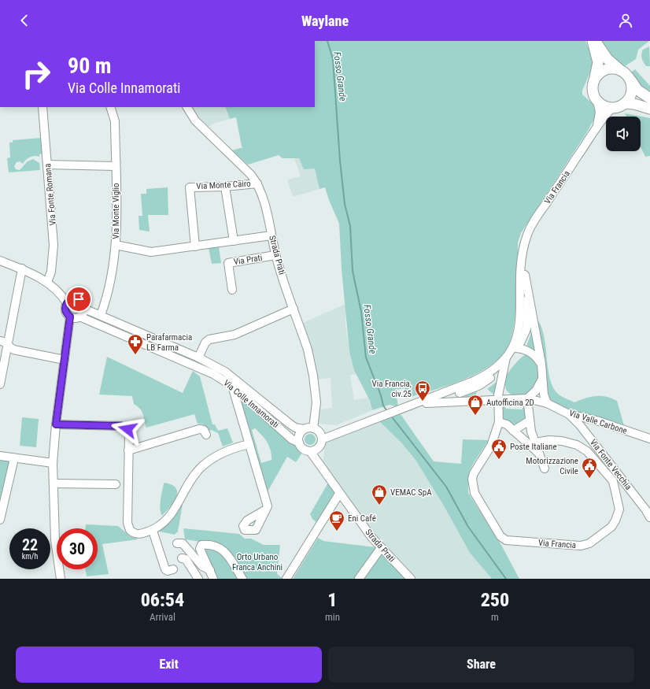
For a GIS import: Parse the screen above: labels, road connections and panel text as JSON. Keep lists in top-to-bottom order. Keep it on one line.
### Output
{"streets":{"street":["Via Monte Cairo","Via Francia","Via Fonte Romana","Via Monte Viglio","Strada Prati","Via Prati","Via Colle Innamorati","Via Valle Carbone","Via Fonte Vecchia"]},"crossings":[["Via Monte Cairo","Strada Prati"],["Via Francia","Strada Prati"],["Via Francia","Via Colle Innamorati"],["Via Francia","Via Valle Carbone"],["Strada Prati","Via Prati"],["Strada Prati","Via Colle Innamorati"],["Via Valle Carbone","Via Fonte Vecchia"]],"water":["Fosso Grande"],"parks":["Orto Urbano Franca Anchini"],"places":{"pharmacy":["Parafarmacia LB Farma"],"bus stop":["Via Francia, civ.25"],"shop":["Autofficina 2D","VEMAC SpA"],"public building":["Poste Italiane","Motorizzazione Civile"],"cafe":["Eni Café"]},"page":{"header":"Waylane","turn":["90 m","Via Colle Innamorati"],"speed":"22 km/h","limit":"30","eta":["06:54","Arrival","1","min","250","m"],"buttons":["Exit","Share"]}}
